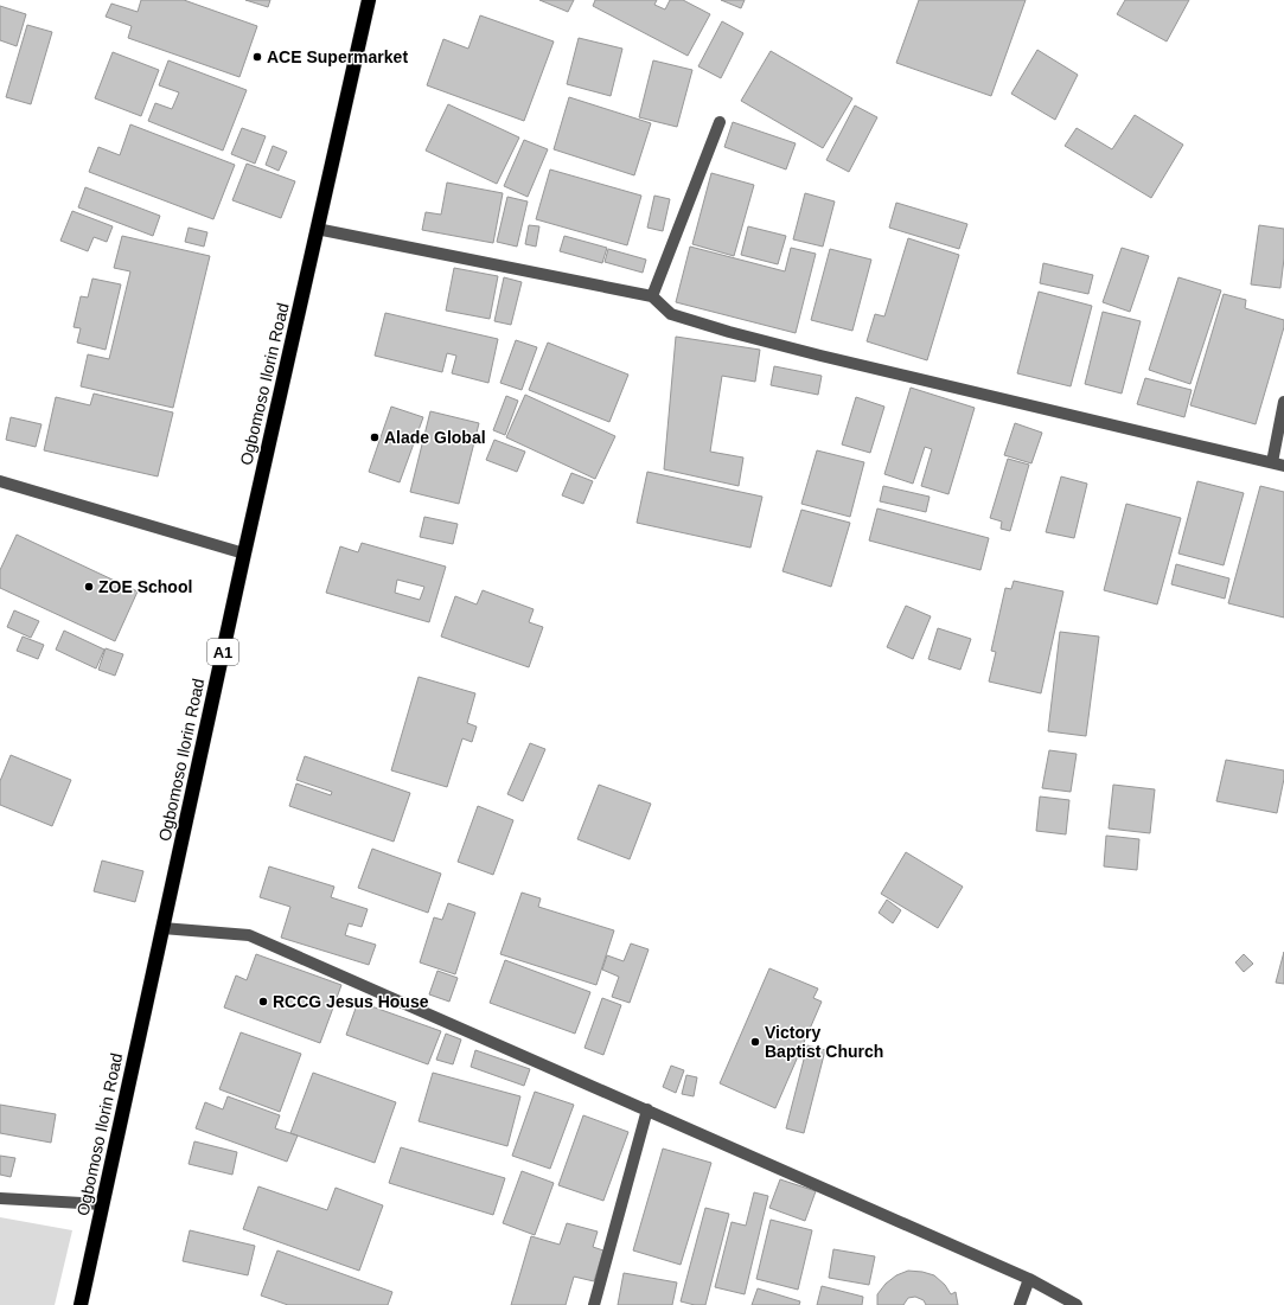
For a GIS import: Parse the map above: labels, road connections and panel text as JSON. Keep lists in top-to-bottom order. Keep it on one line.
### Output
{"streets":{"highway":["Ogbomoso Ilorin Road","A1"]},"places":["ACE Supermarket","Alade Global","ZOE School","RCCG Jesus House","Victory Baptist Church"]}
